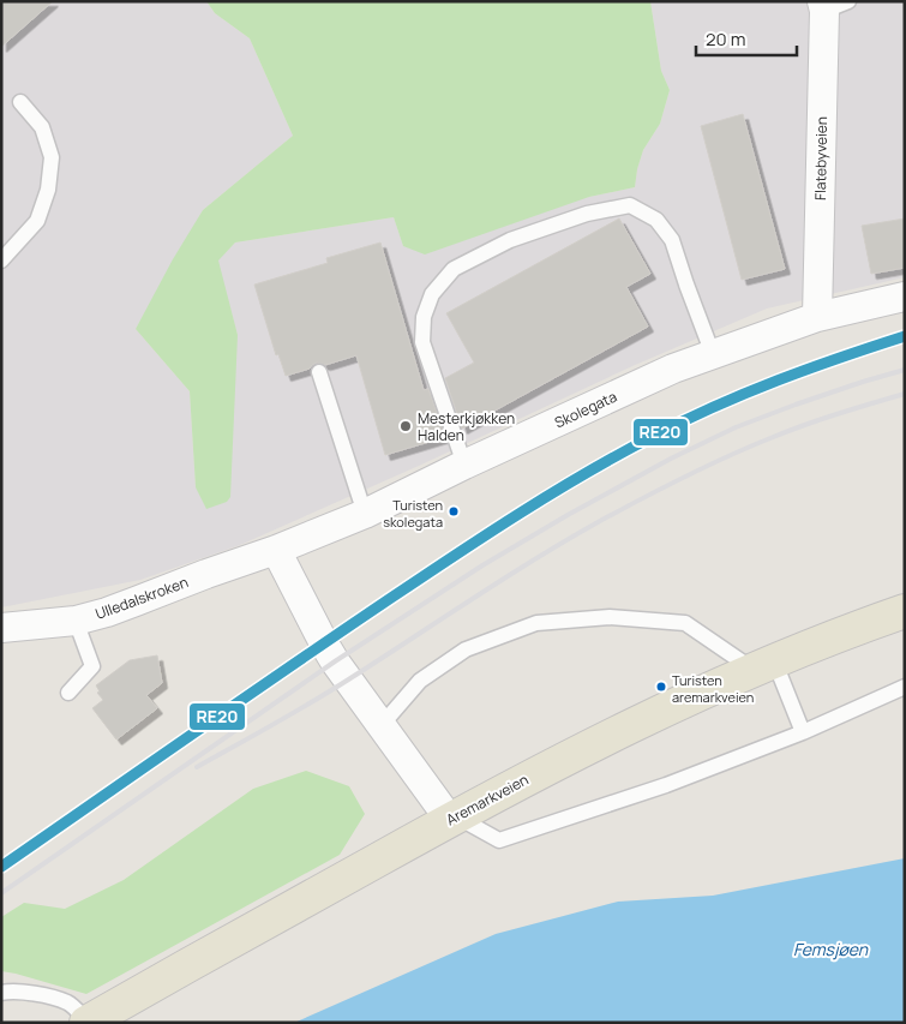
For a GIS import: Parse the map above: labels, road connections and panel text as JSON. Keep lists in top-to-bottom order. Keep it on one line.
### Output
{"streets":{"main road":["Aremarkveien"],"street":["Flatebyveien","Skolegata","Ulledalskroken"]},"crossings":[["Flatebyveien","Skolegata"],["Skolegata","Ulledalskroken"]],"water":["Femsjøen"],"places":["Mesterkjøkken Halden","Turisten skolegata","Turisten aremarkveien"],"lines":["transit line RE20"],"scale_bar":"20 m"}
